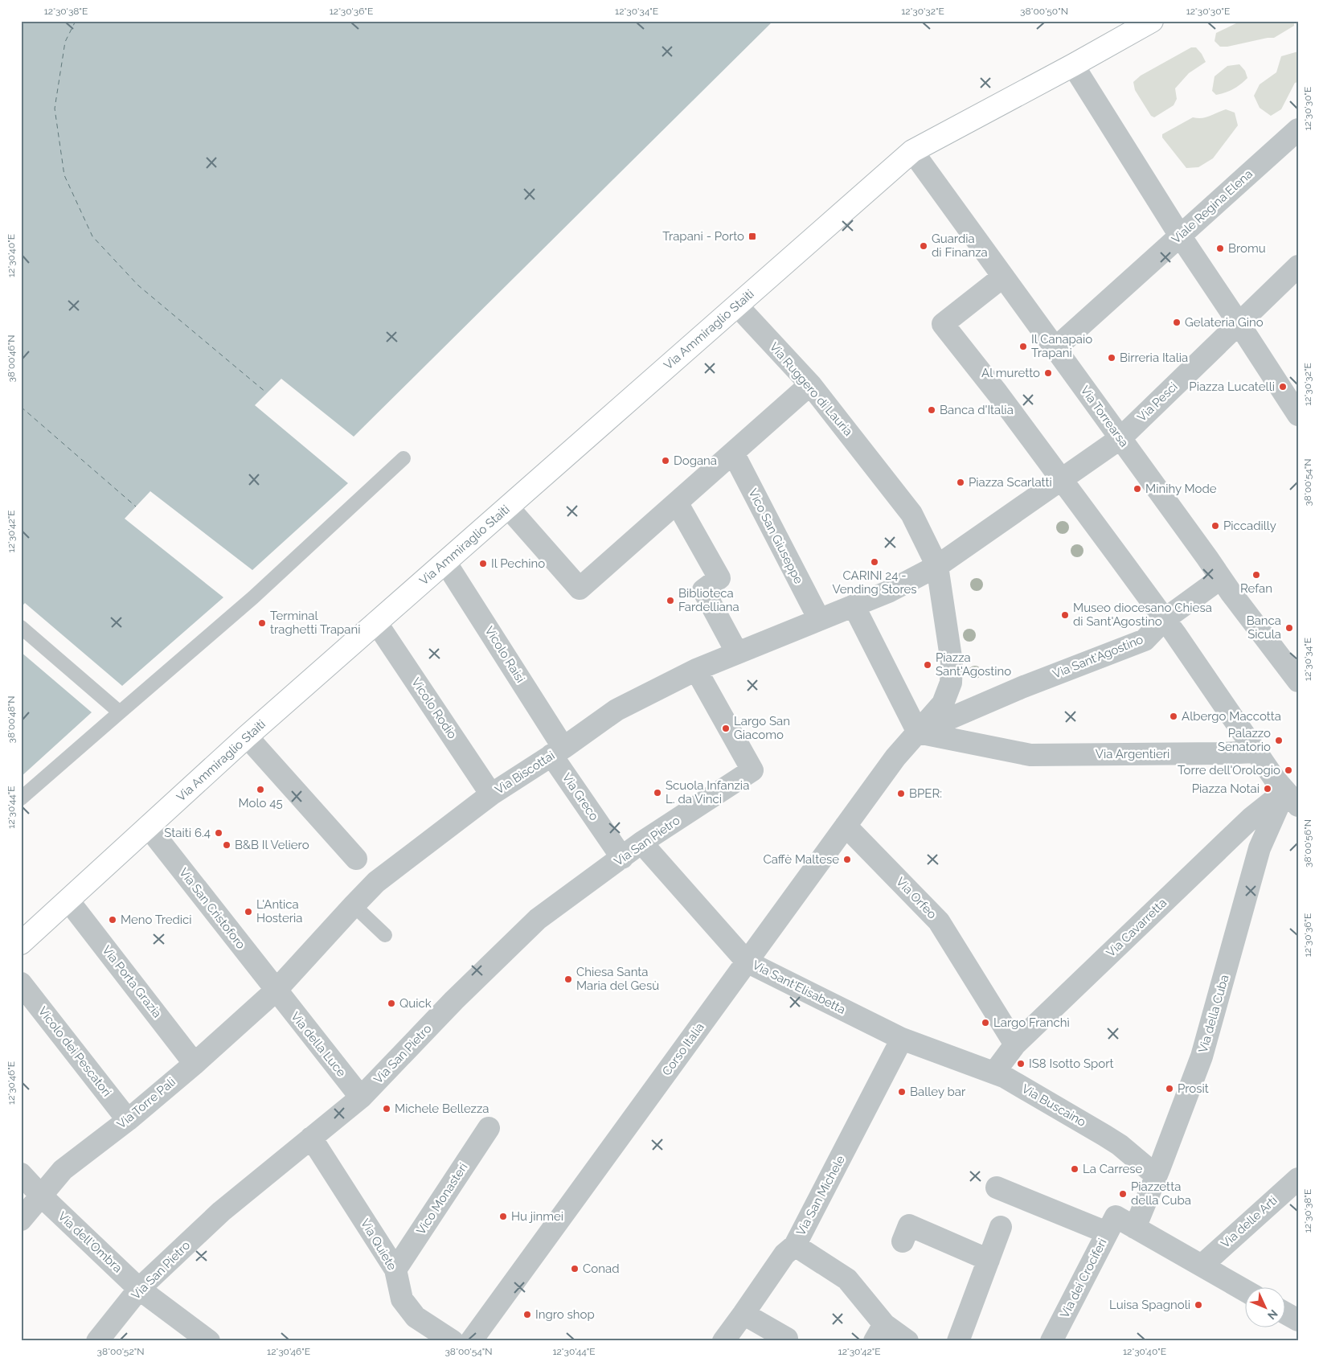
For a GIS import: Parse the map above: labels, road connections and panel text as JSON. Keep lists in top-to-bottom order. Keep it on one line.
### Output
{"streets":{"street":["Viale Regina Elena","Via Ammiraglio Staiti","Via Ruggero di Lauria","Via Pesci","Via Torrearsa","Vico San Giuseppe","Vicolo Raisi","Via Sant'Agostino","Vicolo Rodio","Via Argentieri","Via Biscottai","Via Greco","Via San Pietro","Via Orfeo","Via San Cristoforo","Via Cavarretta","Via Porta Grazia","Via Sant'Elisabetta","Via della Cuba","Via della Luce","Corso Italia","Vicolo dei Pescatori","Via Torre Pali","Via Buscaino","Via San Michele","Vico Monasteri","Via delle Arti","Via dell'Ombra","Via Quiete","Via dei Crociferi"]},"crossings":[["Viale Regina Elena","Via Torrearsa"],["Via Ammiraglio Staiti","Via Ruggero di Lauria"],["Via Ammiraglio Staiti","Via Torrearsa"],["Via Ammiraglio Staiti","Vicolo Raisi"],["Via Ammiraglio Staiti","Vicolo Rodio"],["Via Ammiraglio Staiti","Via San Cristoforo"],["Via Ammiraglio Staiti","Via Porta Grazia"],["Via Ruggero di Lauria","Via Pesci"],["Via Ruggero di Lauria","Via Biscottai"],["Via Ruggero di Lauria","Corso Italia"],["Via Pesci","Via Torrearsa"],["Via Pesci","Via Biscottai"],["Via Pesci","Corso Italia"],["Via Torrearsa","Via Sant'Agostino"],["Vico San Giuseppe","Via Biscottai"],["Vicolo Raisi","Via Biscottai"],["Vicolo Raisi","Via Greco"],["Via Sant'Agostino","Via Argentieri"],["Via Sant'Agostino","Corso Italia"],["Vicolo Rodio","Via Biscottai"],["Via Argentieri","Corso Italia"],["Via Biscottai","Via Greco"],["Via Biscottai","Via San Pietro"],["Via Biscottai","Via San Cristoforo"],["Via Biscottai","Via della Luce"],["Via Biscottai","Corso Italia"],["Via Biscottai","Via Torre Pali"],["Via Greco","Via San Pietro"],["Via San Pietro","Via Sant'Elisabetta"],["Via San Pietro","Via della Luce"],["Via San Pietro","Via dell'Ombra"],["Via San Pietro","Via Quiete"],["Via Orfeo","Via Cavarretta"],["Via Orfeo","Corso Italia"],["Via San Cristoforo","Via della Luce"],["Via San Cristoforo","Via Torre Pali"],["Via Cavarretta","Via della Cuba"],["Via Cavarretta","Via Buscaino"],["Via Porta Grazia","Via Torre Pali"],["Via Sant'Elisabetta","Corso Italia"],["Via Sant'Elisabetta","Via Buscaino"],["Via Sant'Elisabetta","Via San Michele"],["Via della Cuba","Via Buscaino"],["Via della Luce","Via Torre Pali"],["Vicolo dei Pescatori","Via Torre Pali"],["Via Torre Pali","Via dell'Ombra"],["Vico Monasteri","Via Quiete"]],"places":{"transit":["Trapani - Porto"],"other":["Guardia di Finanza","Bromu","Gelateria Gino","Il Canapaio Trapani","Birreria Italia","Al muretto","Piazza Lucatelli","Banca d'Italia","Dogana","Piazza Scarlatti","Minihy Mode","Piccadilly","CARINI 24 - Vending Stores","Il Pechino","Refan","Biblioteca Fardelliana","Museo diocesano Chiesa di Sant'Agostino","Terminal traghetti Trapani","Banca Sicula","Piazza Sant'Agostino","Albergo Maccotta","Largo San Giacomo","Palazzo Senatorio","Torre dell'Orologio","Piazza Notai","Molo 45","Scuola Infanzia L. da Vinci","BPER:","Staiti 6.4","B&B Il Veliero","Caffè Maltese","L'Antica Hosteria","Meno Tredici","Chiesa Santa Maria del Gesù","Quick","Largo Franchì","IS8 Isotto Sport","Prosit","Balley bar","Michele Bellezza","La Carrese","Piazzetta della Cuba","Hu jinmei","Conad","Luisa Spagnoli","Ingro shop"]},"north":"bottom right","coordinates":["12°30'38\"E","12°30'36\"E","12°30'34\"E","12°30'32\"E","38°00'50\"N","12°30'30\"E","12°30'40\"E","38°00'46\"N","38°00'54\"N","12°30'42\"E","38°00'48\"N","12°30'44\"E","38°00'56\"N","12°30'46\"E","38°00'52\"N"]}
